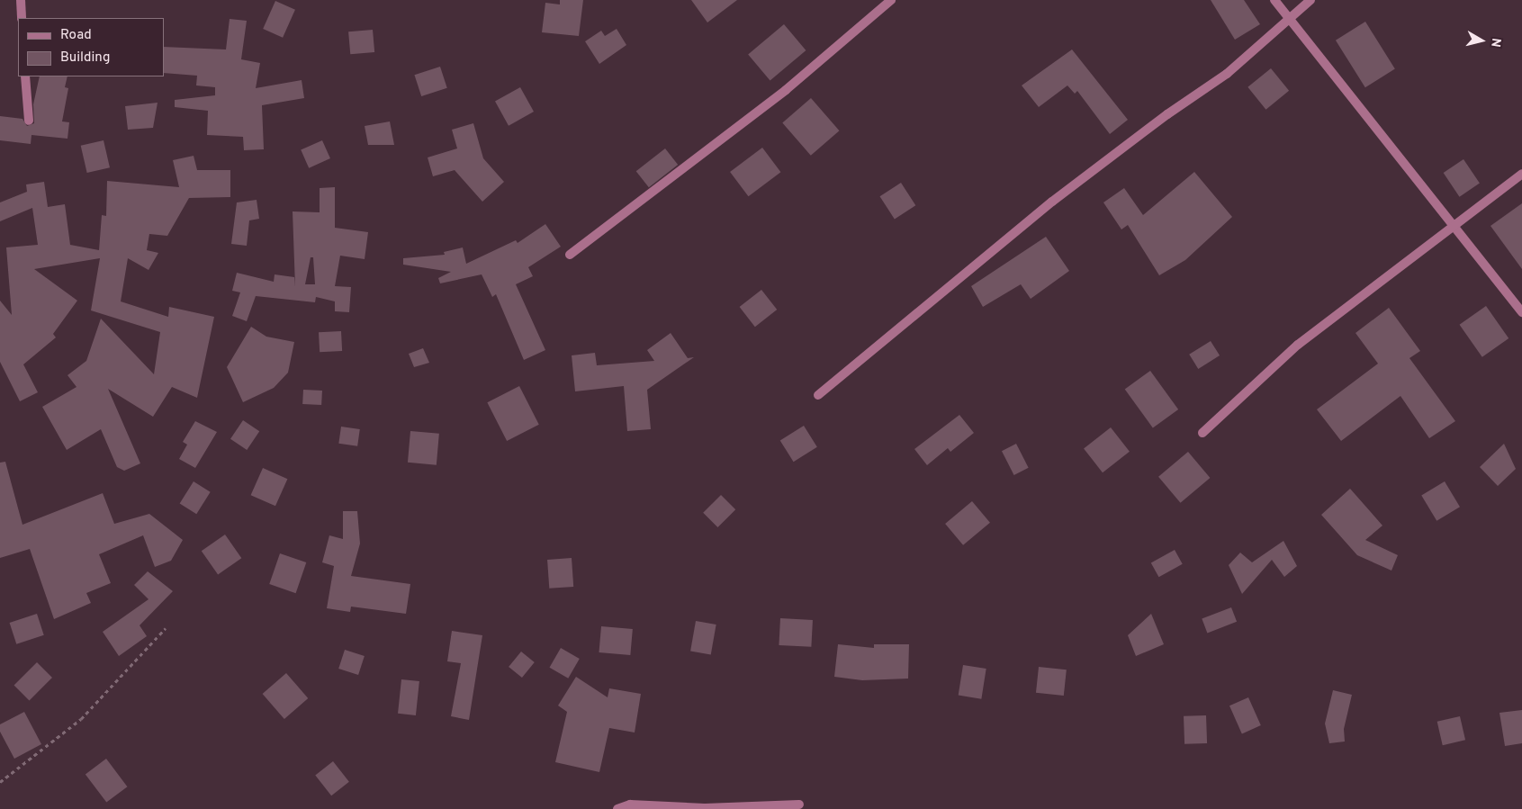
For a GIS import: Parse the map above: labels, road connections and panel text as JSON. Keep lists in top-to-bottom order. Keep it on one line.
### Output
{"legend":["Road","Building"],"north":"right"}
